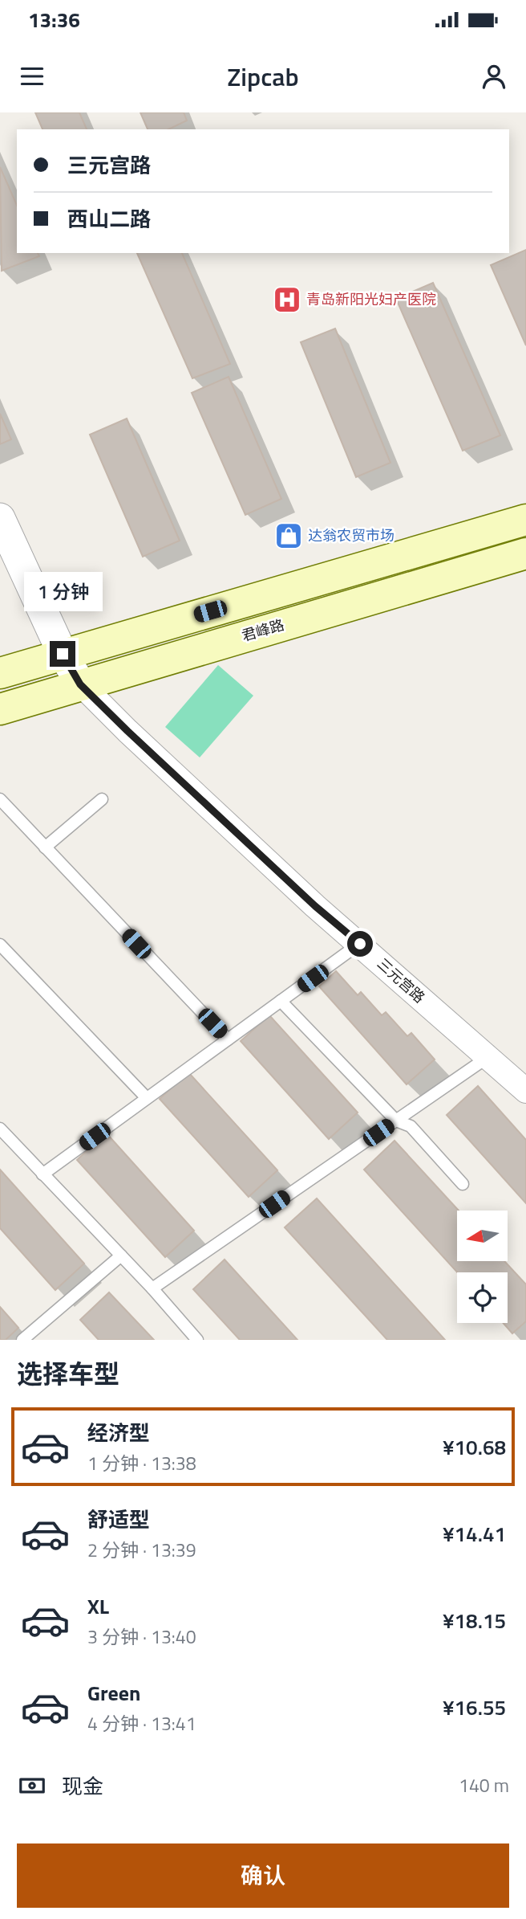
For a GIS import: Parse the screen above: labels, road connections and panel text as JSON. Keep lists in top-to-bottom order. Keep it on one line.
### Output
{"streets":{"main road":["君峰路"],"street":["三元宫路"]},"crossings":[["君峰路","三元宫路"]],"places":{"hospital":["青岛新阳光妇产医院"],"shop":["达翁农贸市场"]},"north":"left","page":{"status":"13:36","header":"Zipcab","banner":["三元宫路","西山二路"],"bubble":"1 分钟","heading":"选择车型","list":[{"name":"经济型","note":"1 分钟 · 13:38","value":"¥10.68"},{"name":"舒适型","note":"2 分钟 · 13:39","value":"¥14.41"},{"name":"XL","note":"3 分钟 · 13:40","value":"¥18.15"},{"name":"Green","note":"4 分钟 · 13:41","value":"¥16.55"}],"pay":["现金","140 m"],"buttons":"确认"}}
